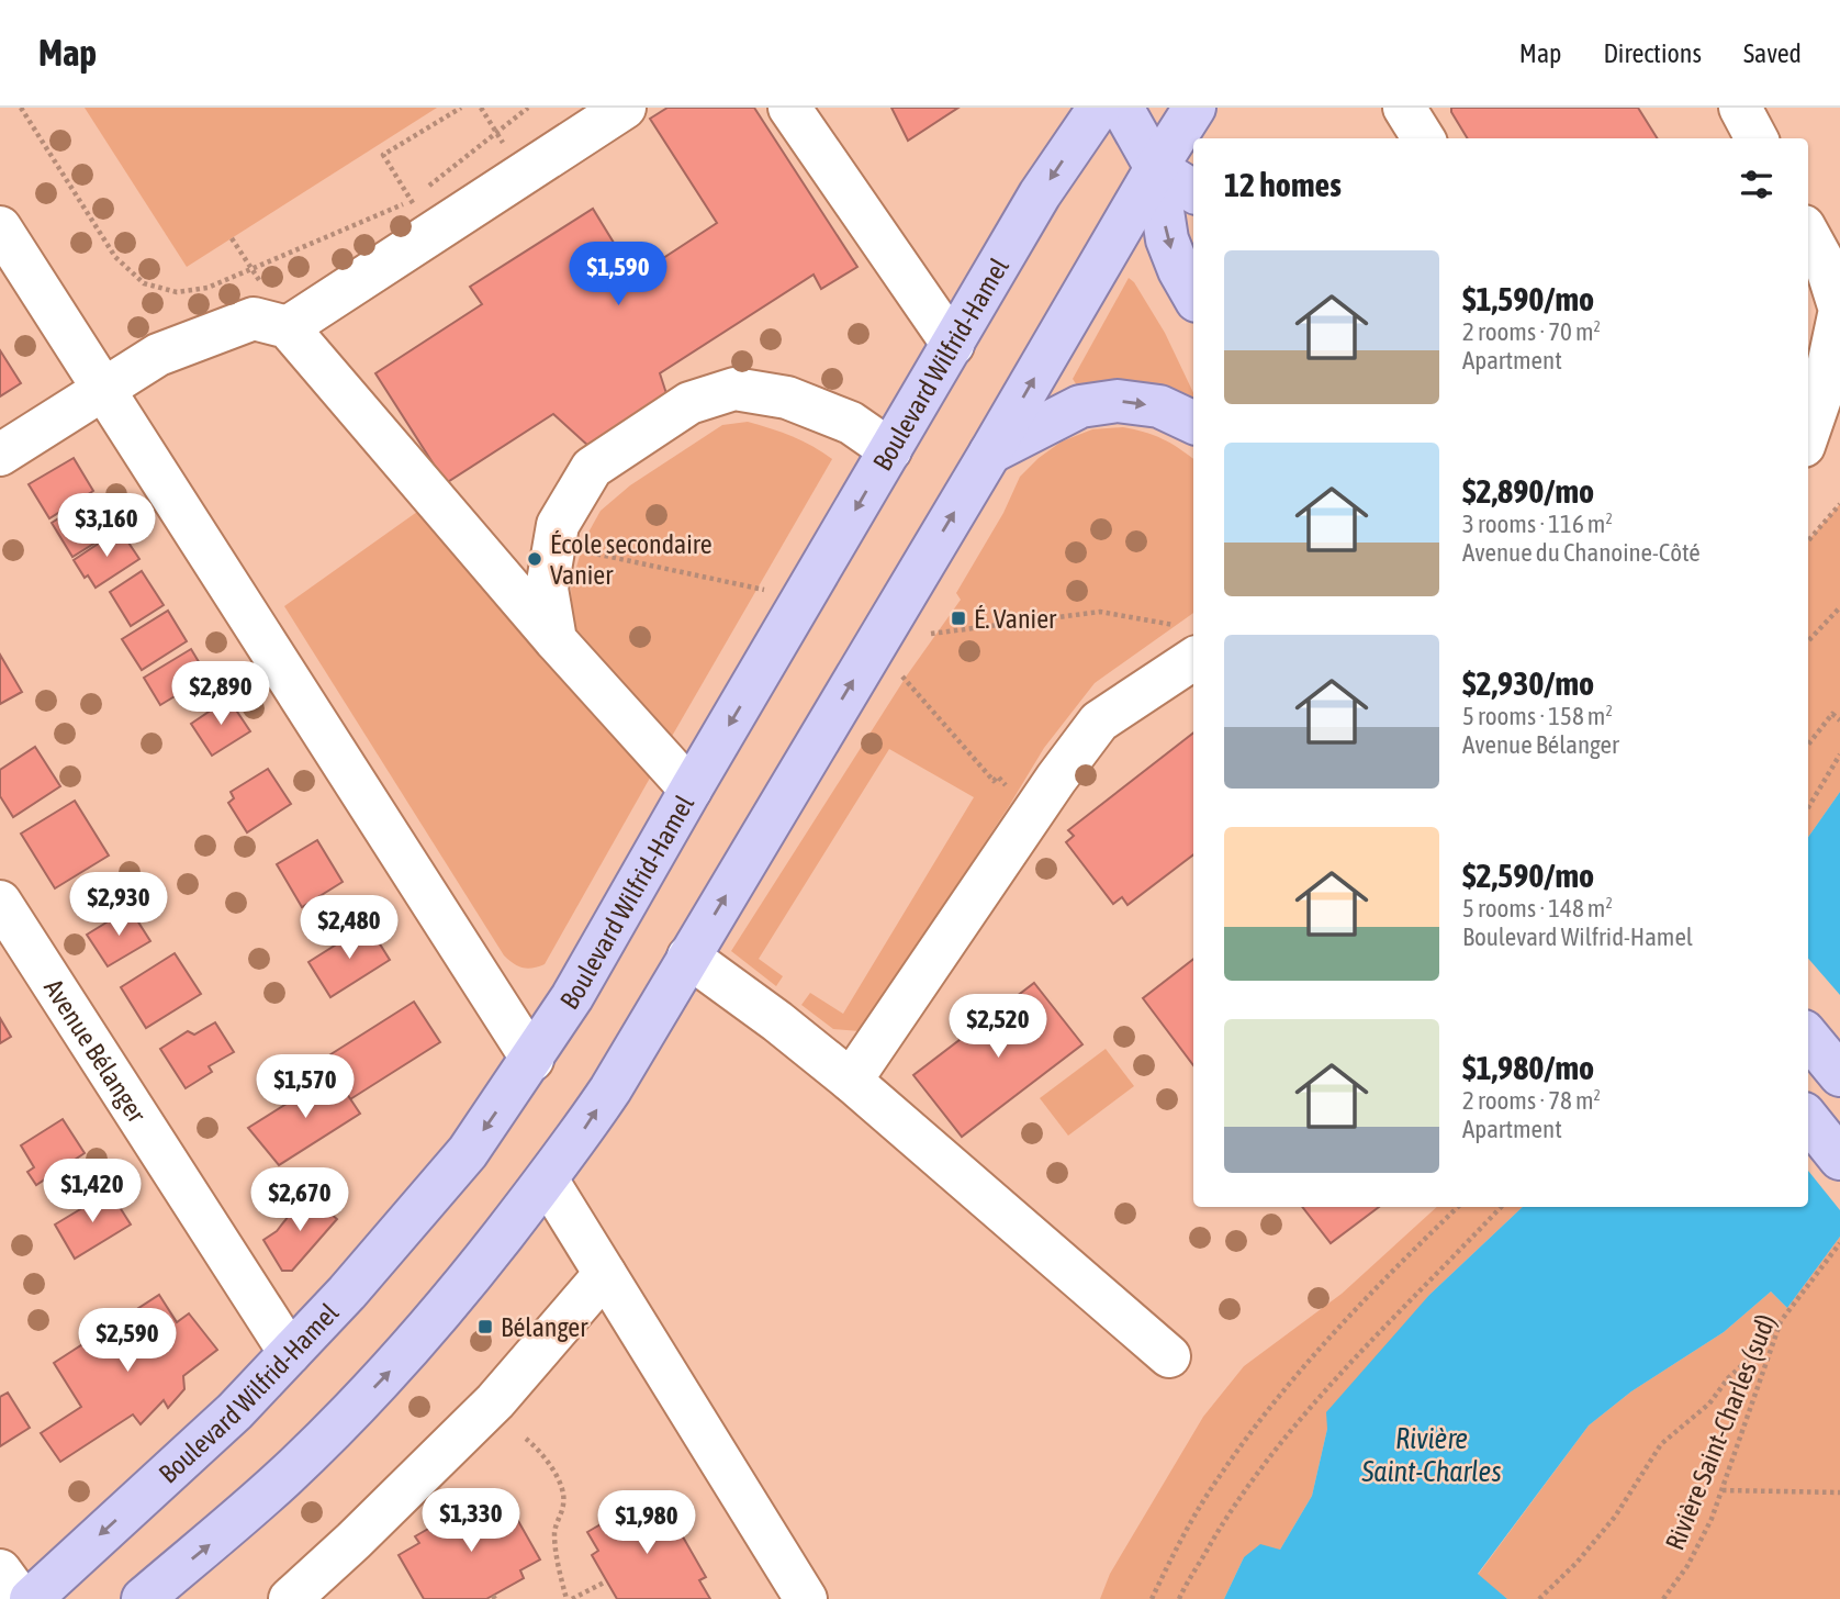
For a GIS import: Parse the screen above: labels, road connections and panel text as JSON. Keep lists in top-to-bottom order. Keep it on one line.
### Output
{"streets":{"main road":["Boulevard Wilfrid-Hamel"],"street":["Avenue Bélanger"],"path":["Rivière Saint-Charles (sud)"]},"crossings":[["Boulevard Wilfrid-Hamel","Avenue Bélanger"]],"water":["Rivière Saint-Charles"],"places":{"other":["École secondaire Vanier"],"transit":["É. Vanier","Bélanger"]},"page":{"header":"Map","nav":["Map","Directions","Saved"],"heading":"12 homes","list":[{"name":"$1,590/mo","note":"2 rooms · 70 m² · Apartment"},{"name":"$2,890/mo","note":"3 rooms · 116 m² · Avenue du Chanoine-Côté"},{"name":"$2,930/mo","note":"5 rooms · 158 m² · Avenue Bélanger"},{"name":"$2,590/mo","note":"5 rooms · 148 m² · Boulevard Wilfrid-Hamel"},{"name":"$1,980/mo","note":"2 rooms · 78 m² · Apartment"}],"price":["$1,590","$3,160","$2,890","$2,930","$2,480","$2,520","$1,570","$1,420","$2,670","$2,590","$1,330","$1,980"]}}
